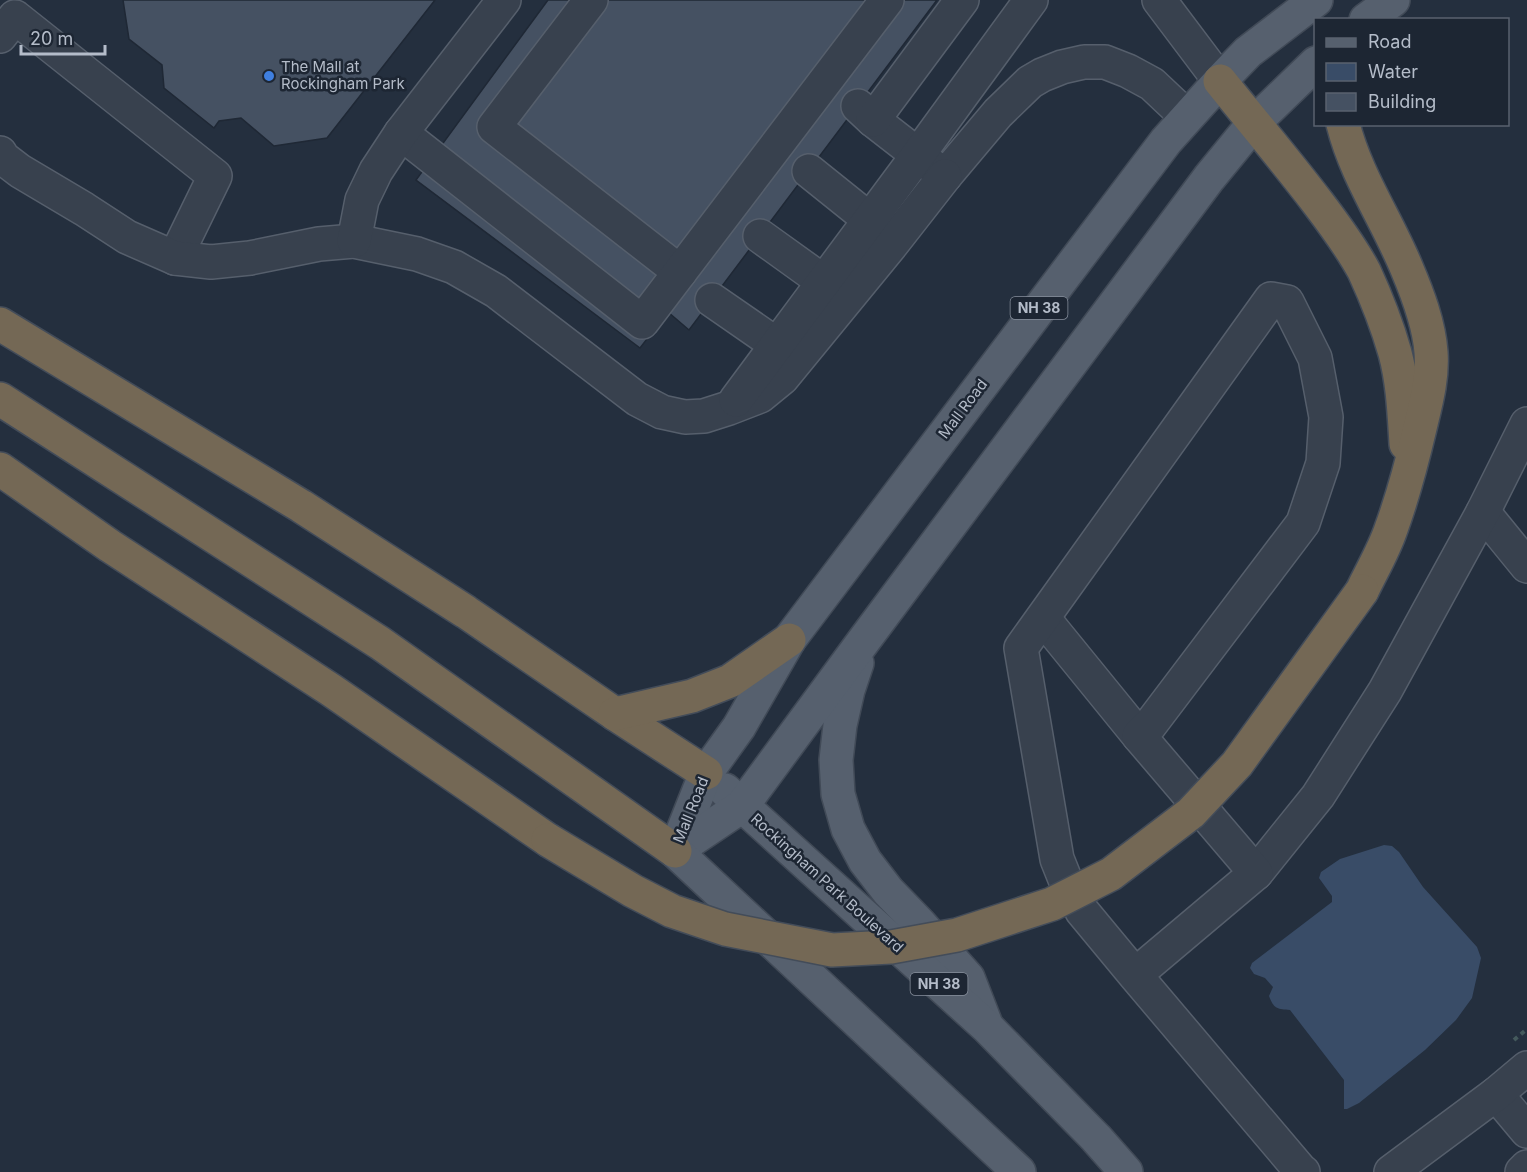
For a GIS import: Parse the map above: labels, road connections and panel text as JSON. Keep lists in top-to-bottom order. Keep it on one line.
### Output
{"streets":{"main road":["NH 38","Mall Road","Rockingham Park Boulevard"]},"crossings":[["Mall Road","Rockingham Park Boulevard"]],"places":["The Mall at Rockingham Park"],"legend":["Road","Water","Building"],"scale_bar":"20 m"}
